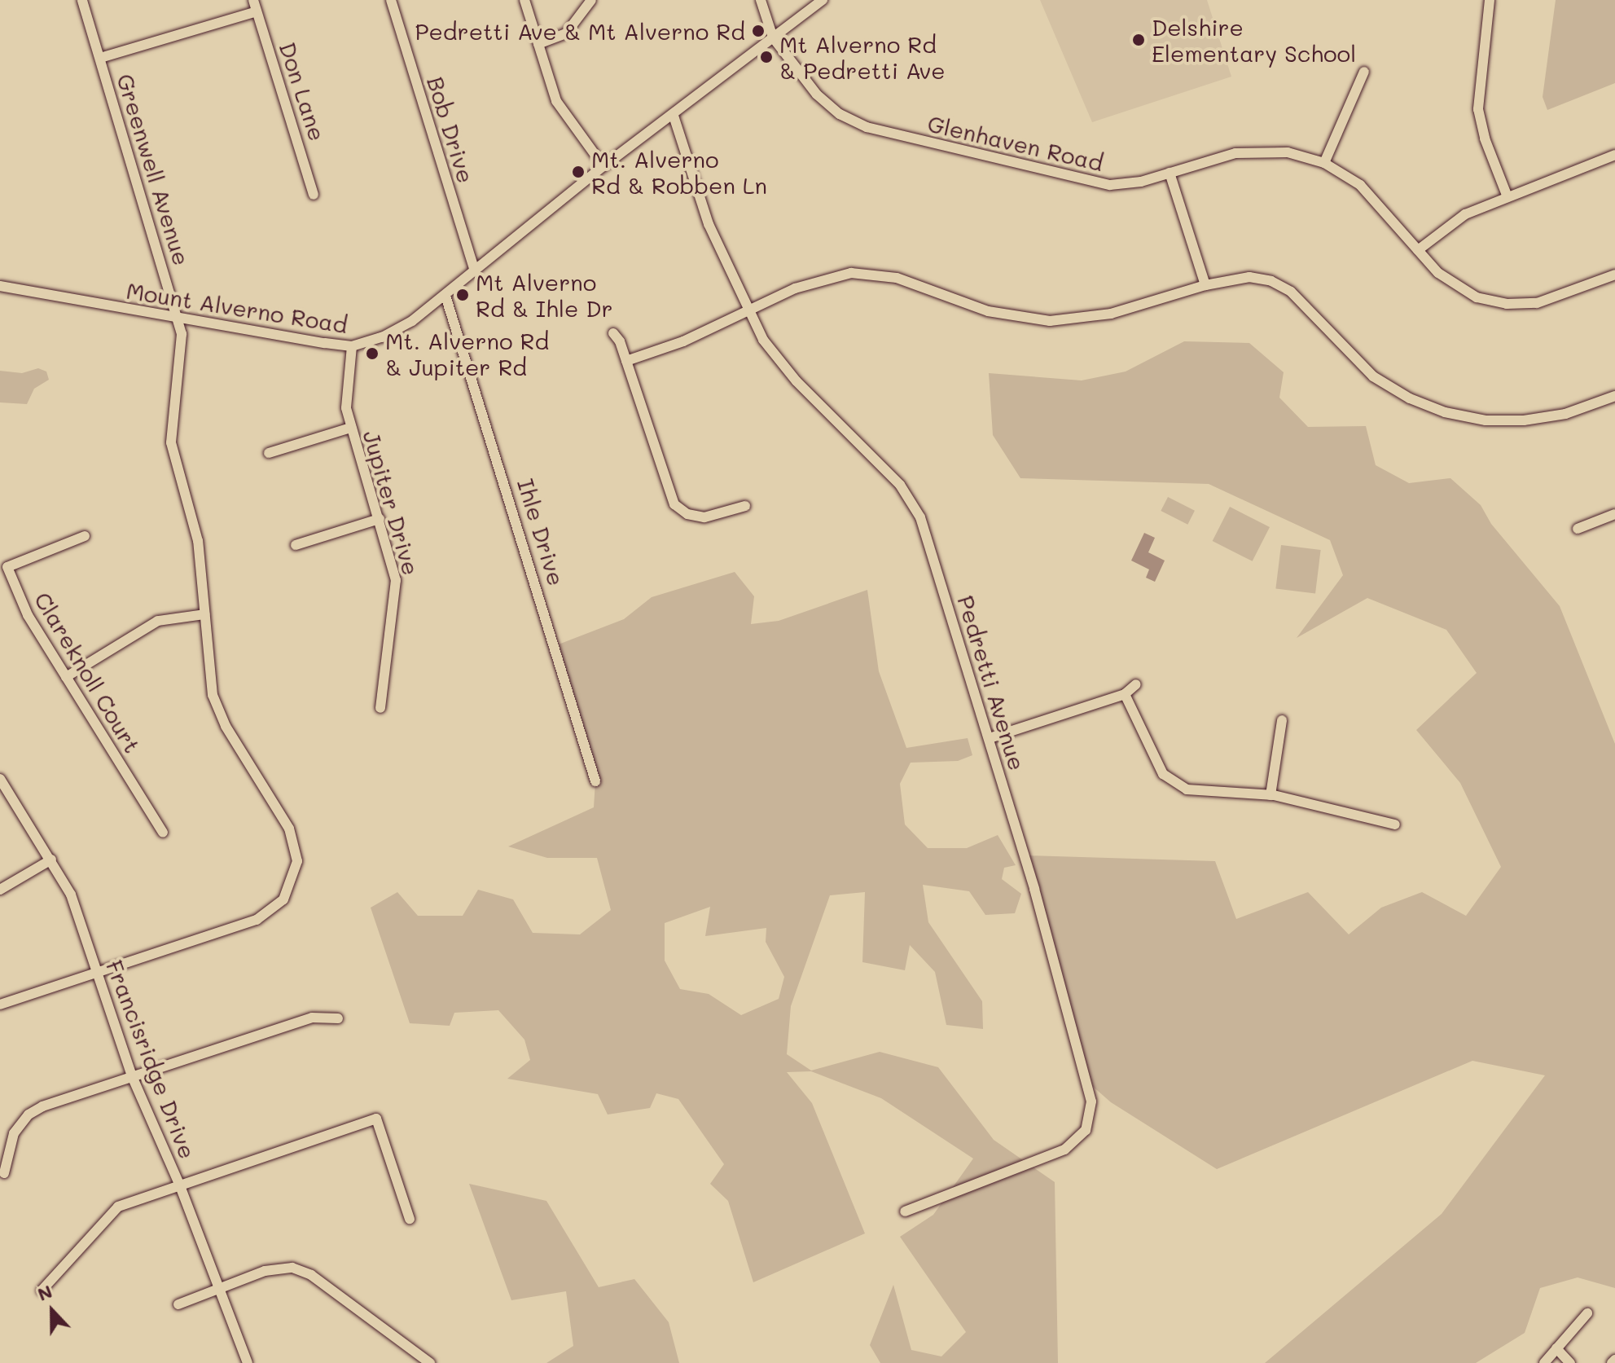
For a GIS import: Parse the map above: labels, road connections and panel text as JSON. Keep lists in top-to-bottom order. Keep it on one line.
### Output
{"streets":{"street":["Don Lane","Bob Drive","Glenhaven Road","Greenwell Avenue","Mount Alverno Road","Jupiter Drive","Ihle Drive","Clareknoll Court","Pedretti Avenue","Francisridge Drive"]},"crossings":[["Bob Drive","Mount Alverno Road"],["Glenhaven Road","Mount Alverno Road"],["Greenwell Avenue","Mount Alverno Road"],["Greenwell Avenue","Francisridge Drive"],["Mount Alverno Road","Jupiter Drive"],["Mount Alverno Road","Ihle Drive"],["Mount Alverno Road","Pedretti Avenue"]],"places":["Pedretti Ave & Mt Alverno Rd","Delshire Elementary School","Mt Alverno Rd & Pedretti Ave","Mt. Alverno Rd & Robben Ln","Mt Alverno Rd & Ihle Dr","Mt. Alverno Rd & Jupiter Rd"],"north":"top"}
